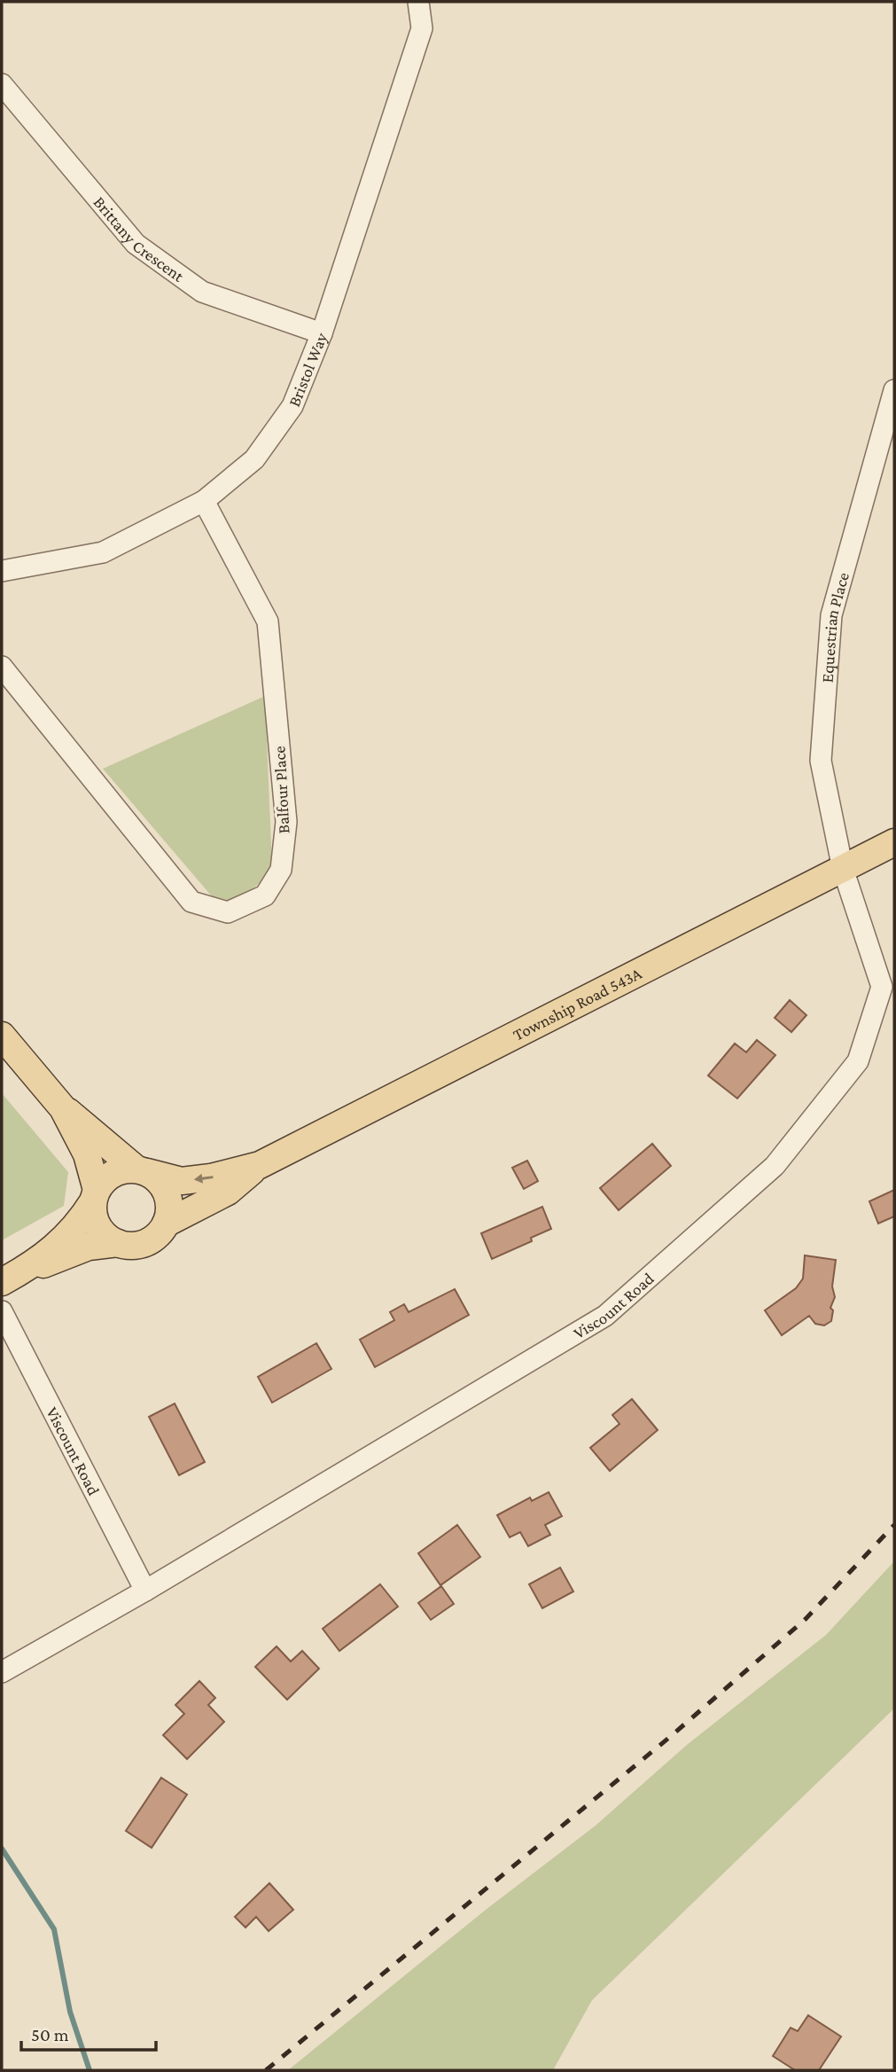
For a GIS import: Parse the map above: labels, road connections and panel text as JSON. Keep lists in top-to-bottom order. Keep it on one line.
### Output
{"streets":{"main road":["Township Road 543A"],"street":["Brittany Crescent","Bristol Way","Equestrian Place","Balfour Place","Viscount Road"]},"crossings":[["Brittany Crescent","Bristol Way"],["Bristol Way","Balfour Place"],["Equestrian Place","Township Road 543A"],["Equestrian Place","Viscount Road"],["Township Road 543A","Viscount Road"]],"scale_bar":"50 m"}
